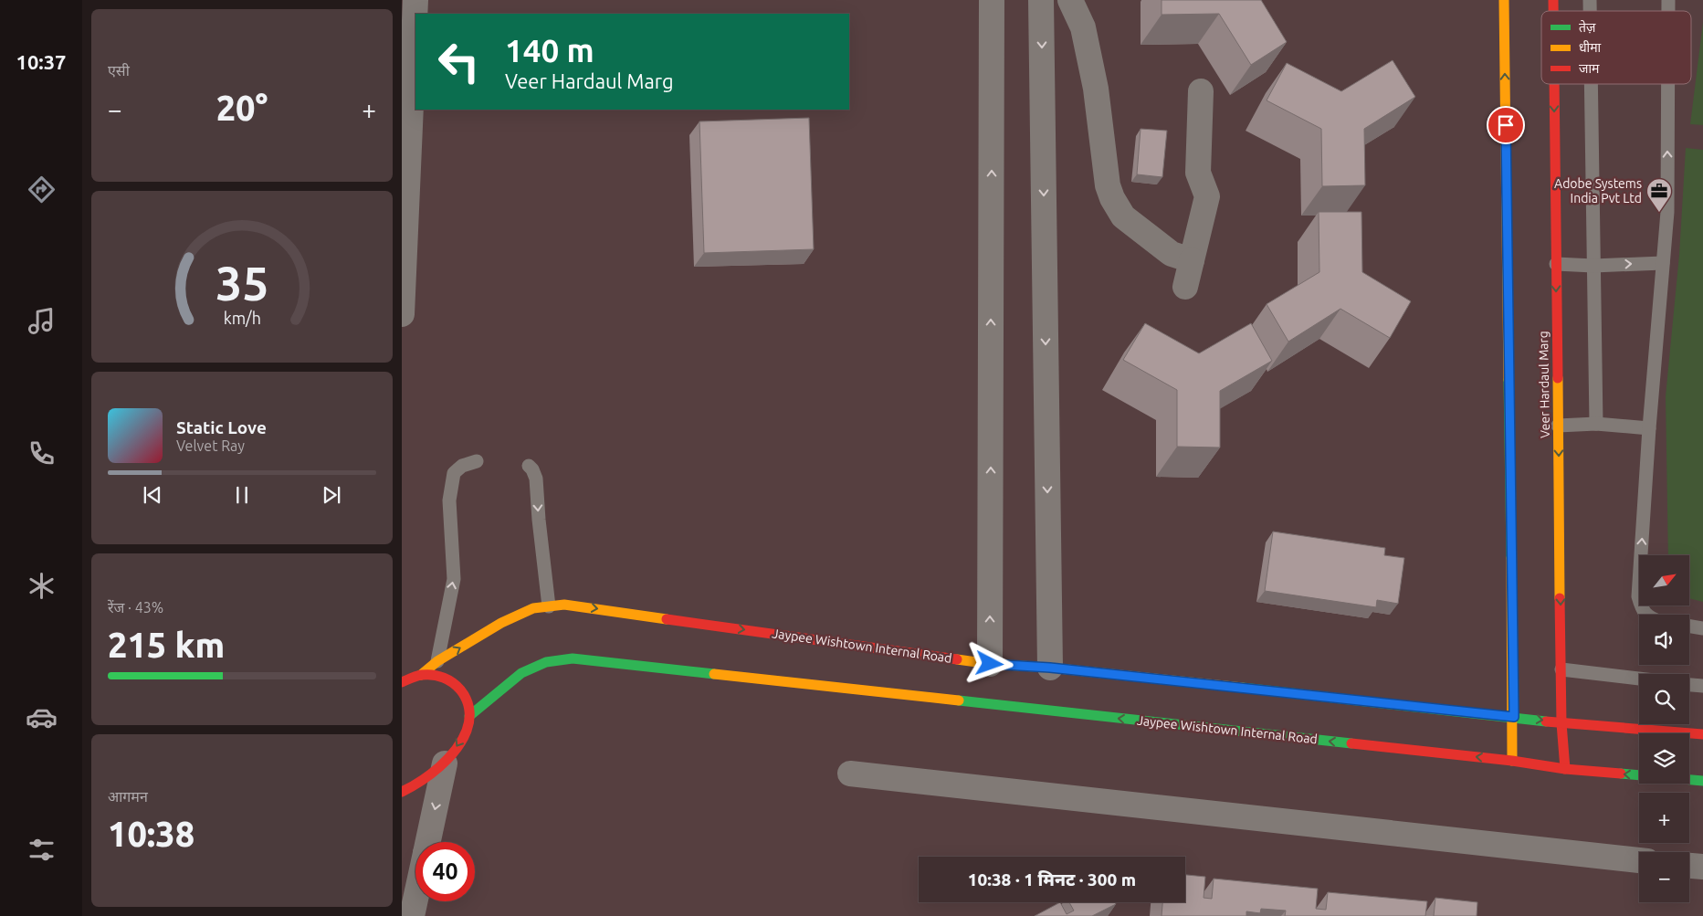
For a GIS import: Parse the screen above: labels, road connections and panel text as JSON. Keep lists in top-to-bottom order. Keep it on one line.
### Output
{"streets":{"street":["Veer Hardaul Marg","Jaypee Wishtown Internal Road"]},"crossings":[["Veer Hardaul Marg","Jaypee Wishtown Internal Road"]],"places":{"office":["Adobe Systems India Pvt Ltd"]},"legend":["तेज़","धीमा","जाम"],"north":"top right","page":{"tabs":"10:37","tile":["एसी",["रेंज · 43%","215 km"],["आगमन","10:38"]],"turn":["140 m","Veer Hardaul Marg"],"heat":["−","20°","+"],"song":["Static Love","Velvet Ray"],"map_buttons":["+","−"],"limit":"40","trip":"10:38 · 1 मिनट · 300 m","gauge":["35","km/h"]}}
